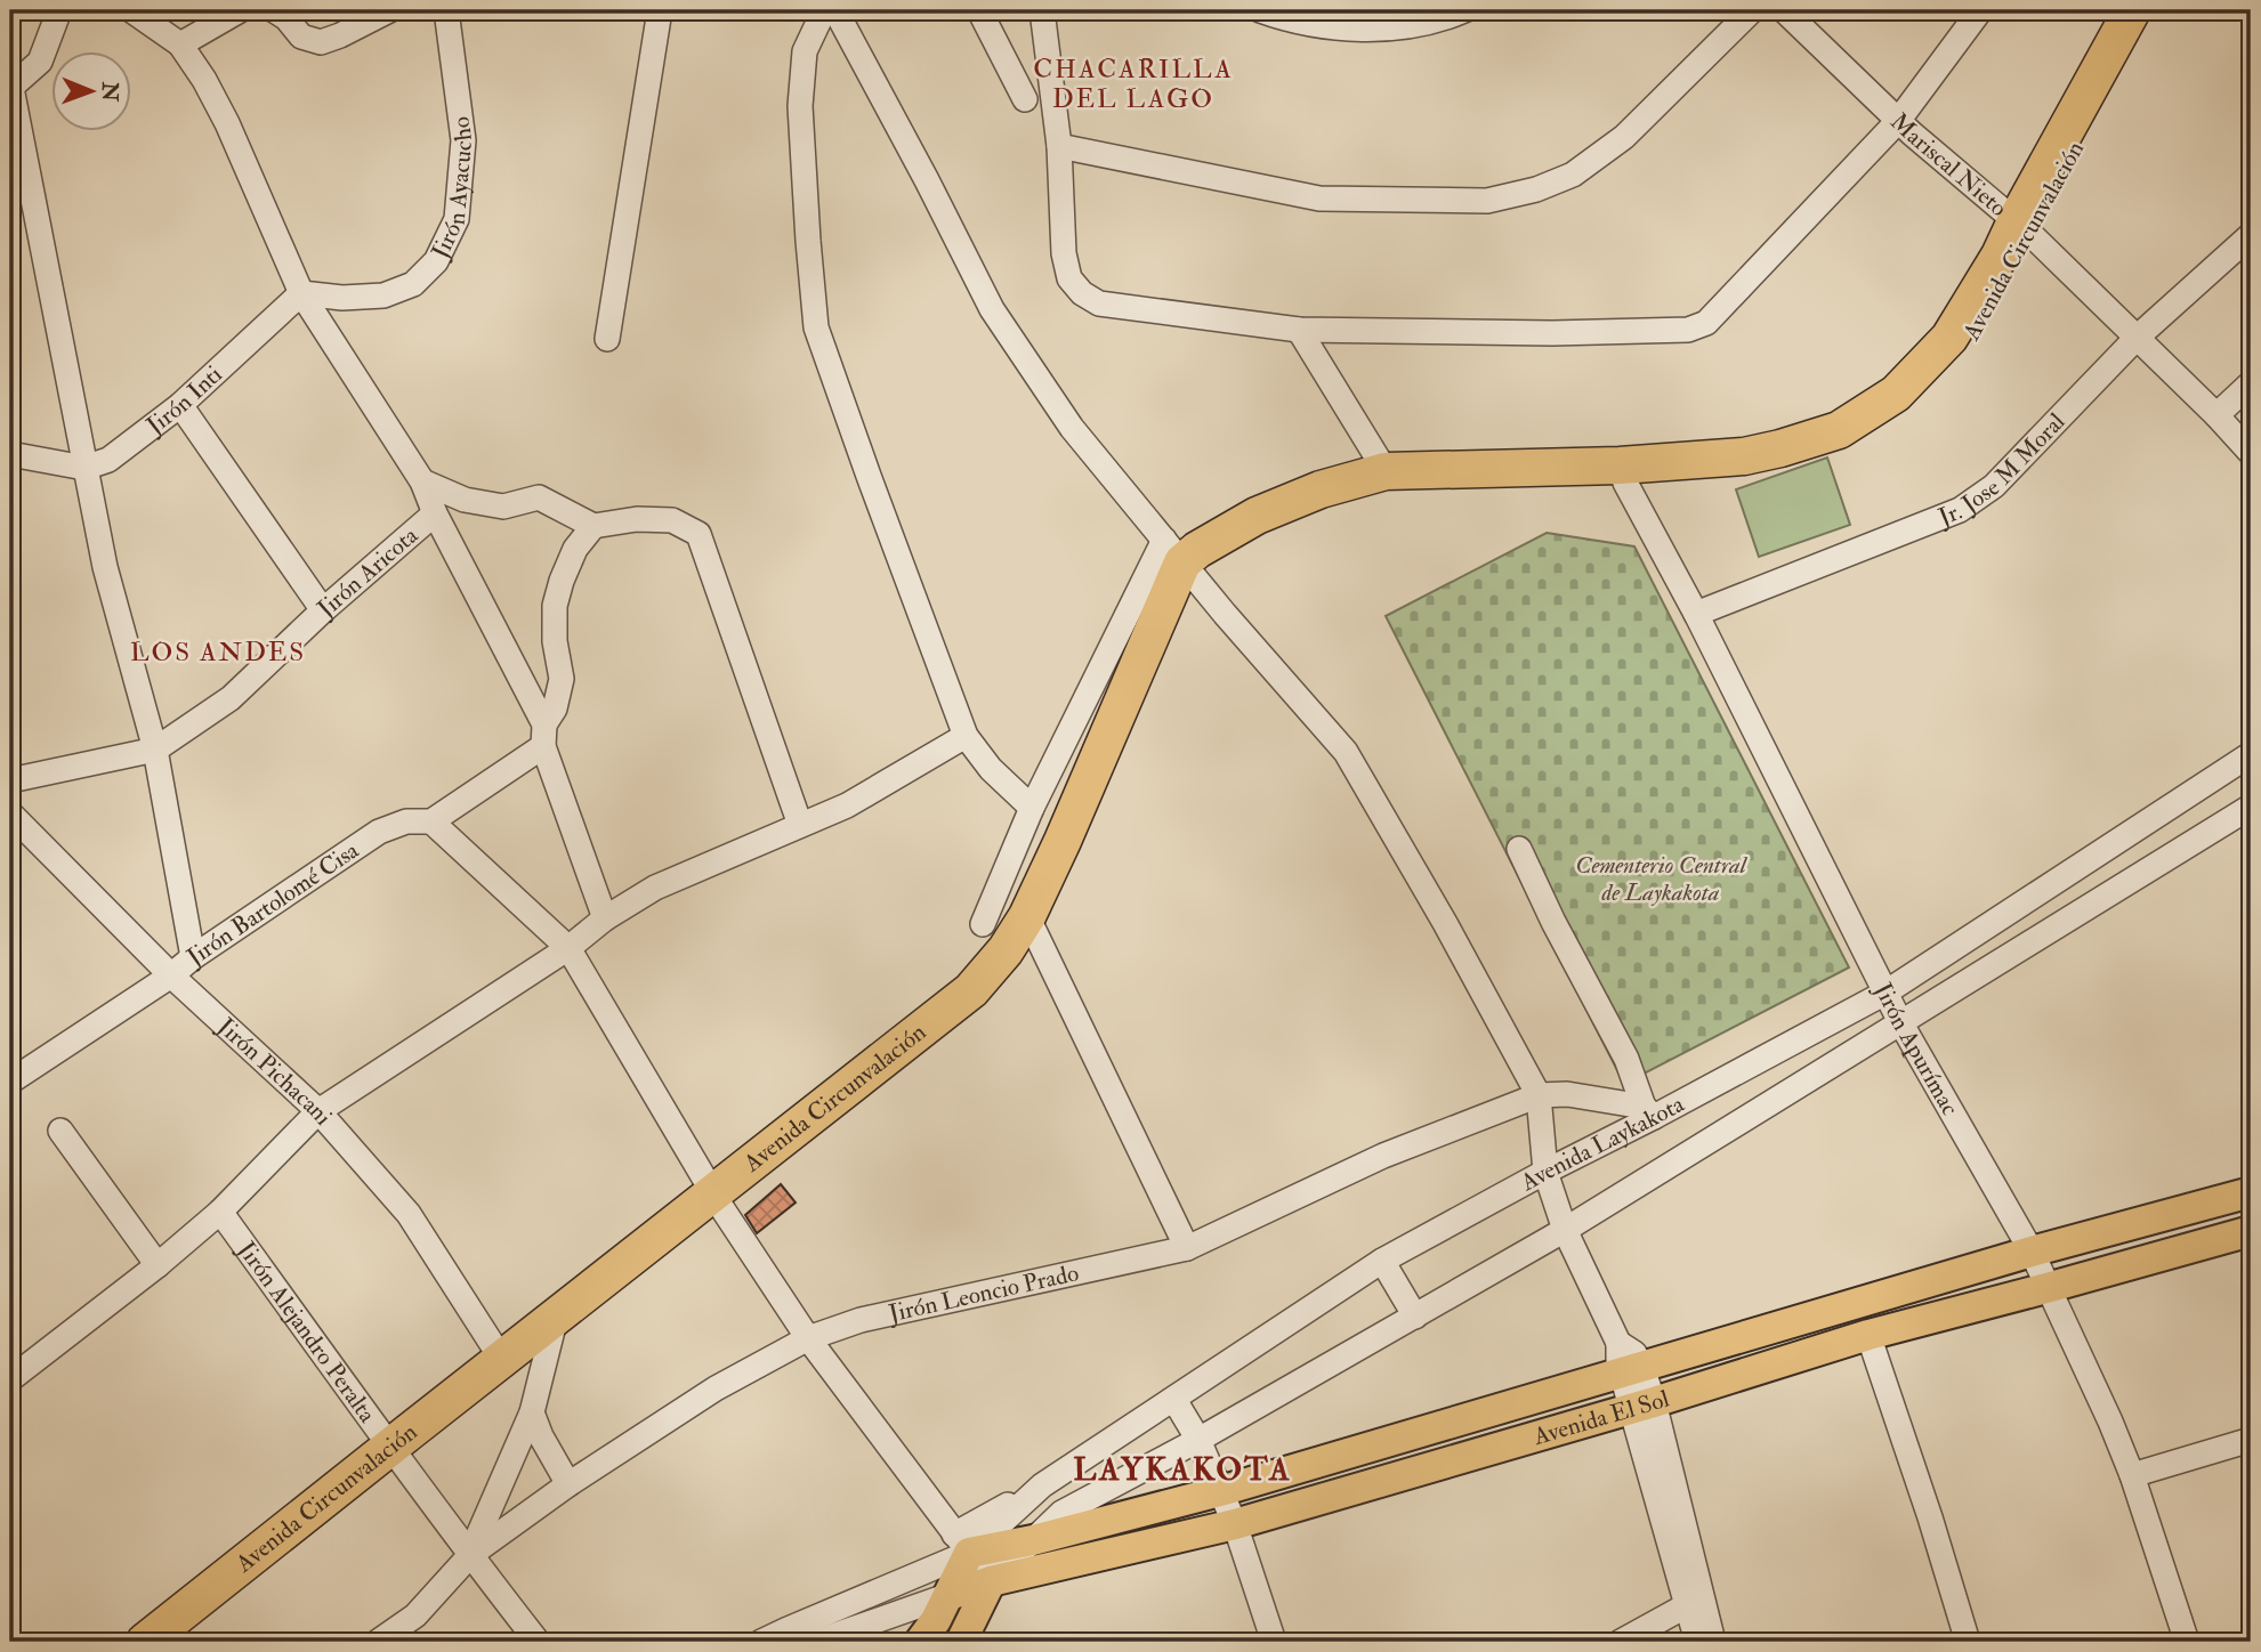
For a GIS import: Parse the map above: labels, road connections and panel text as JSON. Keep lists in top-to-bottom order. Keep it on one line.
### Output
{"streets":{"highway":["Avenida Circunvalación"],"main road":["Avenida El Sol"],"street":["Mariscal Nieto","Jirón Ayacucho","Jirón Inti","Jr. Jose M Moral","Jirón Aricota","Jirón Bartolomé Cisa","Jirón Apurímac","Jirón Pichacani","Avenida Laykakota","Jirón Leoncio Prado","Jirón Alejandro Peralta"]},"crossings":[["Mariscal Nieto","Avenida Circunvalación"],["Mariscal Nieto","Jr. Jose M Moral"],["Jirón Ayacucho","Jirón Inti"],["Avenida Circunvalación","Jirón Apurímac"],["Avenida Circunvalación","Jirón Pichacani"],["Avenida Circunvalación","Jirón Alejandro Peralta"],["Jr. Jose M Moral","Jirón Apurímac"],["Jirón Bartolomé Cisa","Jirón Pichacani"],["Jirón Apurímac","Avenida Laykakota"],["Jirón Apurímac","Avenida El Sol"],["Avenida Laykakota","Jirón Leoncio Prado"],["Avenida Laykakota","Avenida El Sol"],["Jirón Leoncio Prado","Jirón Alejandro Peralta"]],"districts":["CHACARILLA DEL LAGO","LOS ANDES","LAYKAKOTA"],"parks":["Cementerio Central de Laykakota"],"north":"right"}
